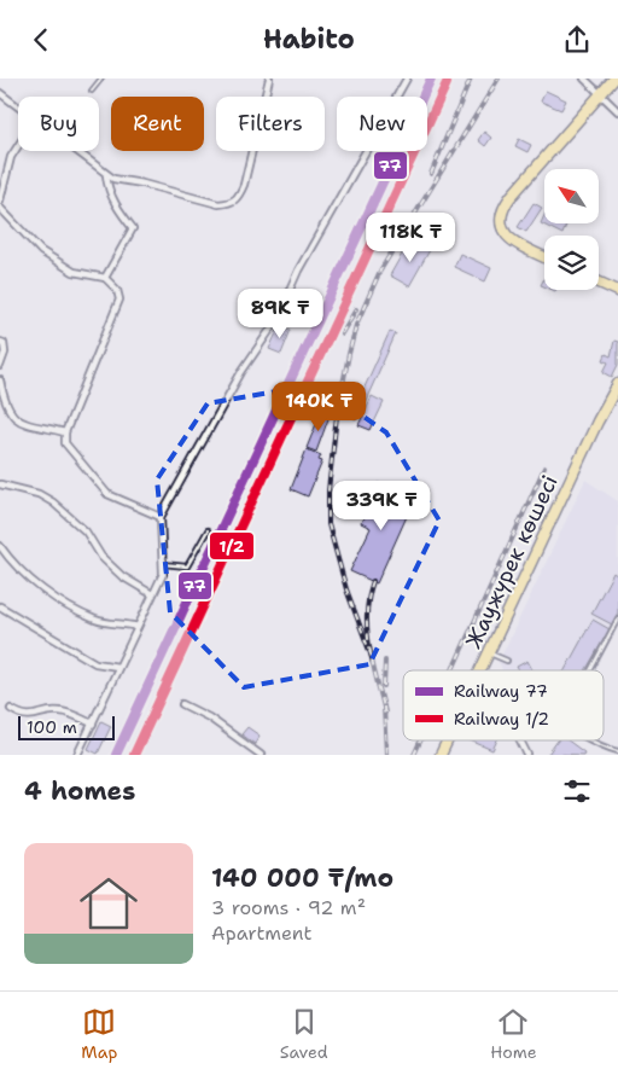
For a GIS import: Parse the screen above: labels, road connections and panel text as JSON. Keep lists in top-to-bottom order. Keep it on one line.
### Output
{"streets":{"main road":["Жаужүрек көшесі"]},"lines":["rail line 77","rail line 1/2"],"legend":["Railway 77","Railway 1/2"],"scale_bar":"100 m","north":"top left","page":{"header":"Habito","chip":["Buy","Rent","Filters","New"],"price":["118K ₸","89K ₸","140K ₸","339K ₸"],"scale":"100 m","heading":"4 homes","list":[{"name":"140 000 ₸/mo","note":"3 rooms · 92 m² · Apartment"}],"tabs":["Map","Saved","Home"]}}
